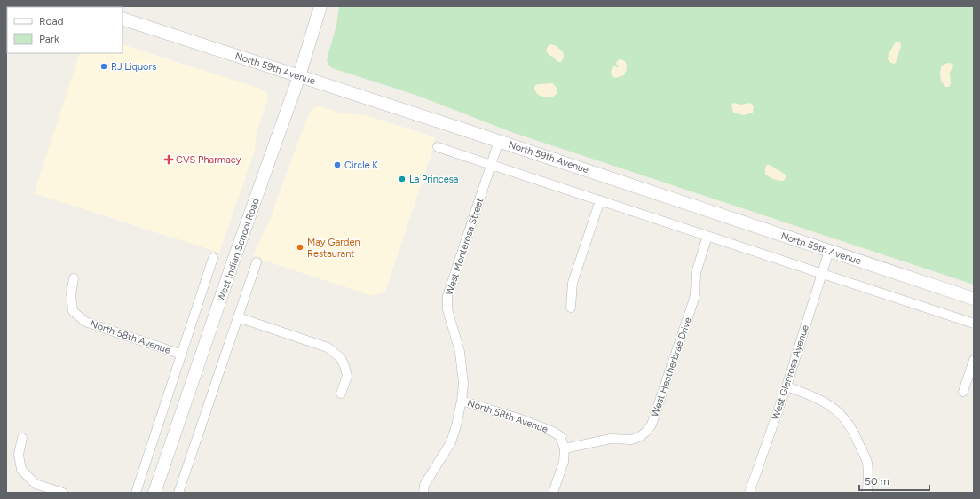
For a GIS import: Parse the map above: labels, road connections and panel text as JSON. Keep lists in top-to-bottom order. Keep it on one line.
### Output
{"streets":{"main road":["North 59th Avenue","West Indian School Road"],"street":["West Monterosa Street","North 58th Avenue","West Heatherbrae Drive","West Glenrosa Avenue"]},"crossings":[["North 59th Avenue","West Monterosa Street"],["North 59th Avenue","West Indian School Road"],["North 59th Avenue","West Glenrosa Avenue"],["West Monterosa Street","North 58th Avenue"],["West Indian School Road","North 58th Avenue"],["North 58th Avenue","West Heatherbrae Drive"]],"places":{"other":["RJ Liquors","Circle K","La Princesa","May Garden Restaurant"],"health":["CVS Pharmacy"]},"legend":["Road","Park"],"scale_bar":"50 m"}
